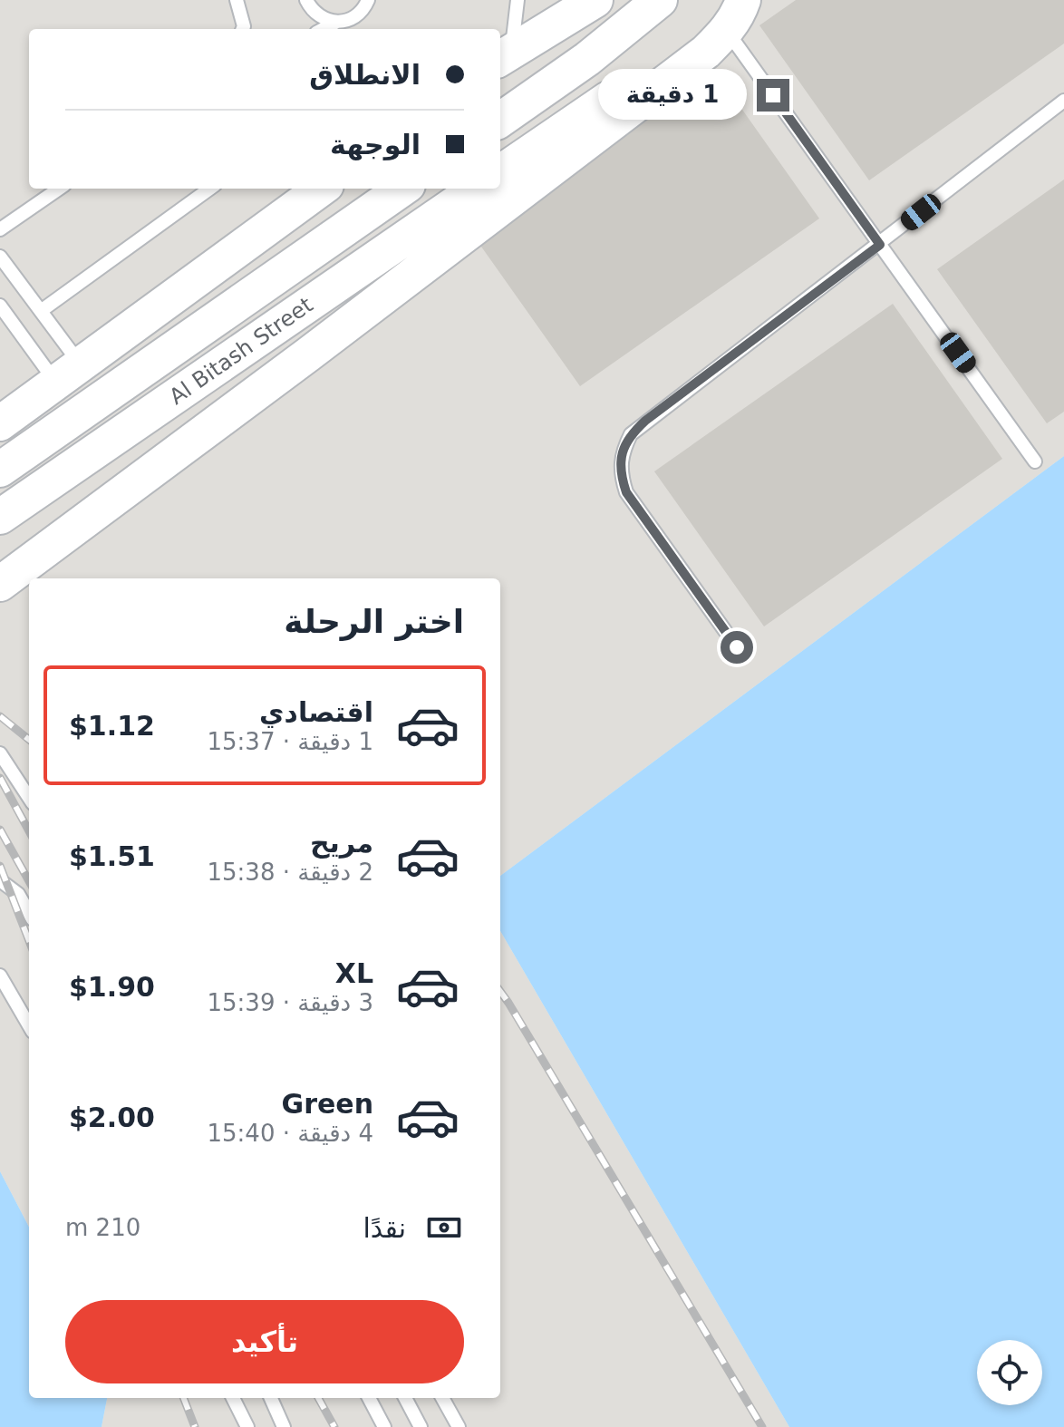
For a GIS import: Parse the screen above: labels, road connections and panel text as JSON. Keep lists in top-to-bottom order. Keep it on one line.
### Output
{"streets":{"street":["Al Bitash Street"]},"page":{"banner":["الانطلاق","الوجهة"],"bubble":"1 دقيقة","heading":"اختر الرحلة","list":[{"name":"اقتصادي","note":"1 دقيقة · 15:37","value":"$1.12"},{"name":"مريح","note":"2 دقيقة · 15:38","value":"$1.51"},{"name":"XL","note":"3 دقيقة · 15:39","value":"$1.90"},{"name":"Green","note":"4 دقيقة · 15:40","value":"$2.00"}],"pay":["نقدًا","210 m"],"buttons":"تأكيد"}}
